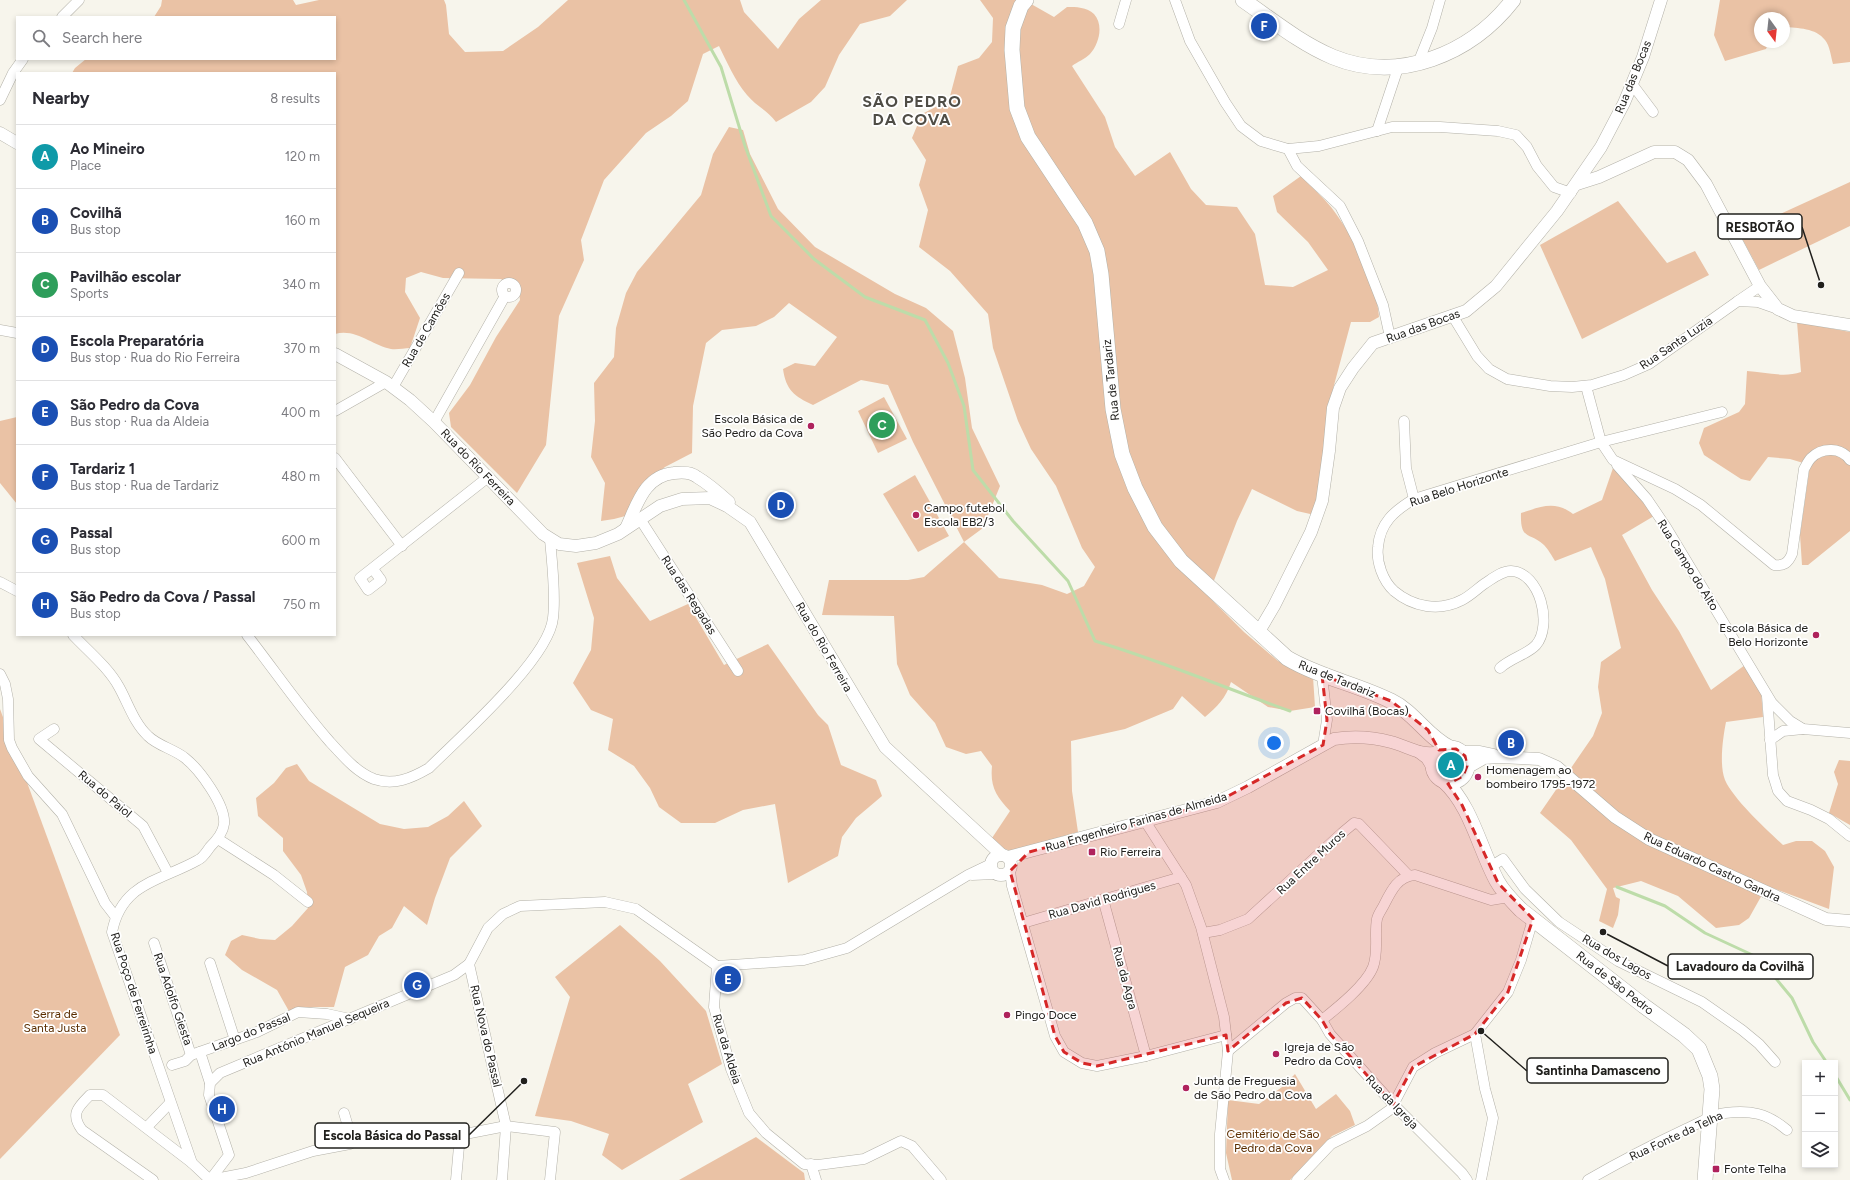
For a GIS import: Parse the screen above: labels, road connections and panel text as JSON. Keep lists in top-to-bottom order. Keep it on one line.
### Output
{"streets":{"main road":["Rua de Tardariz","Rua de São Pedro"],"street":["Rua das Bocas","Rua de Camões","Rua Santa Luzia","Rua do Rio Ferreira","Rua Belo Horizonte","Rua Campo do Alto","Rua das Regadas","Rua do Paiol","Rua Engenheiro Farinas de Almeida","Rua Entre Muros","Rua Eduardo Castro Gandra","Rua David Rodrigues","Rua dos Lagos","Rua da Agra","Rua Poço de Ferreirinha","Rua Adolfo Giesta","Largo do Passal","Rua António Manuel Sequeira","Rua Nova do Passal","Rua da Aldeia","Rua da Igreja","Rua Fonte da Telha"]},"crossings":[["Rua das Bocas","Rua Santa Luzia"],["Rua das Bocas","Rua de Tardariz"],["Rua de Camões","Rua do Rio Ferreira"],["Rua de Tardariz","Rua Engenheiro Farinas de Almeida"],["Rua de Tardariz","Rua Eduardo Castro Gandra"],["Rua de Tardariz","Rua de São Pedro"],["Rua do Rio Ferreira","Rua das Regadas"],["Rua do Rio Ferreira","Rua Engenheiro Farinas de Almeida"],["Rua Belo Horizonte","Rua Campo do Alto"],["Rua Engenheiro Farinas de Almeida","Rua Eduardo Castro Gandra"],["Rua Engenheiro Farinas de Almeida","Rua de São Pedro"],["Rua Engenheiro Farinas de Almeida","Rua António Manuel Sequeira"],["Rua Engenheiro Farinas de Almeida","Rua da Aldeia"],["Rua Eduardo Castro Gandra","Rua de São Pedro"],["Rua David Rodrigues","Rua da Agra"],["Rua dos Lagos","Rua de São Pedro"],["Rua de São Pedro","Rua Fonte da Telha"],["Rua Adolfo Giesta","Largo do Passal"],["Largo do Passal","Rua António Manuel Sequeira"],["Rua António Manuel Sequeira","Rua Nova do Passal"],["Rua António Manuel Sequeira","Rua da Aldeia"]],"districts":["SÃO PEDRO DA COVA"],"parks":["Serra de Santa Justa","Cemitério de São Pedro da Cova"],"places":{"other":["RESBOTÃO","Escola Básica de São Pedro da Cova","Campo futebol Escola EB2/3","Escola Básica de Belo Horizonte","Homenagem ao bombeiro 1795-1972","Lavadouro da Covilhã","Pingo Doce","Santinha Damasceno","Igreja de São Pedro da Cova","Escola Básica do Passal","Junta de Freguesia de São Pedro da Cova"],"transit":["Covilhã (Bocas)","Rio Ferreira","Fonte Telha"]},"north":"bottom","page":{"pins":["F","C","D","B","A","E","G","H"],"search":"Search here","heading":["Nearby","8 results"],"list":[{"mark":"A","name":"Ao Mineiro","note":"Place","value":"120 m"},{"mark":"B","name":"Covilhã","note":"Bus stop","value":"160 m"},{"mark":"C","name":"Pavilhão escolar","note":"Sports","value":"340 m"},{"mark":"D","name":"Escola Preparatória","note":"Bus stop · Rua do Rio Ferreira","value":"370 m"},{"mark":"E","name":"São Pedro da Cova","note":"Bus stop · Rua da Aldeia","value":"400 m"},{"mark":"F","name":"Tardariz 1","note":"Bus stop · Rua de Tardariz","value":"480 m"},{"mark":"G","name":"Passal","note":"Bus stop","value":"600 m"},{"mark":"H","name":"São Pedro da Cova / Passal","note":"Bus stop","value":"750 m"}],"map_buttons":["+","−"]}}
